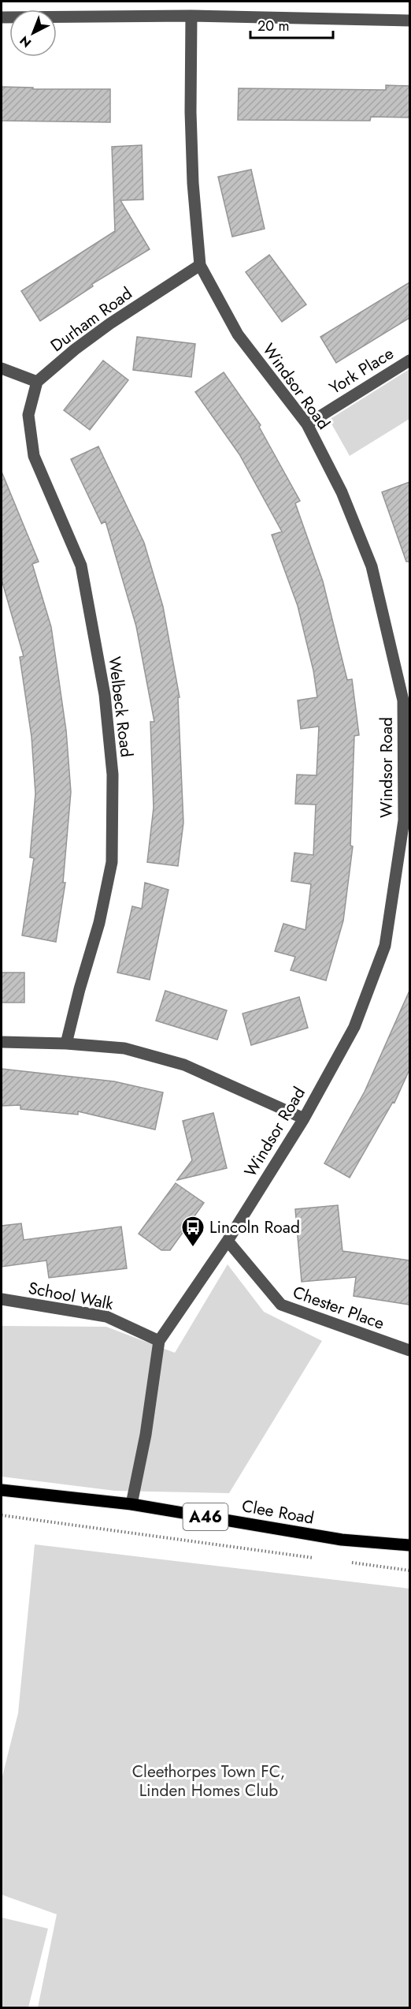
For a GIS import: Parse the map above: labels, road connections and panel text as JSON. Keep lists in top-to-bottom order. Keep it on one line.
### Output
{"streets":{"main road":["Clee Road","A46"],"street":["Durham Road","York Place","Windsor Road","Welbeck Road","School Walk","Chester Place"]},"crossings":[["Durham Road","Windsor Road"],["Durham Road","Welbeck Road"],["York Place","Windsor Road"],["Windsor Road","School Walk"],["Windsor Road","Chester Place"],["Windsor Road","Clee Road"]],"parks":["Cleethorpes Town FC, Linden Homes Club"],"places":{"bus stop":["Lincoln Road"]},"scale_bar":"20 m","north":"bottom left"}
